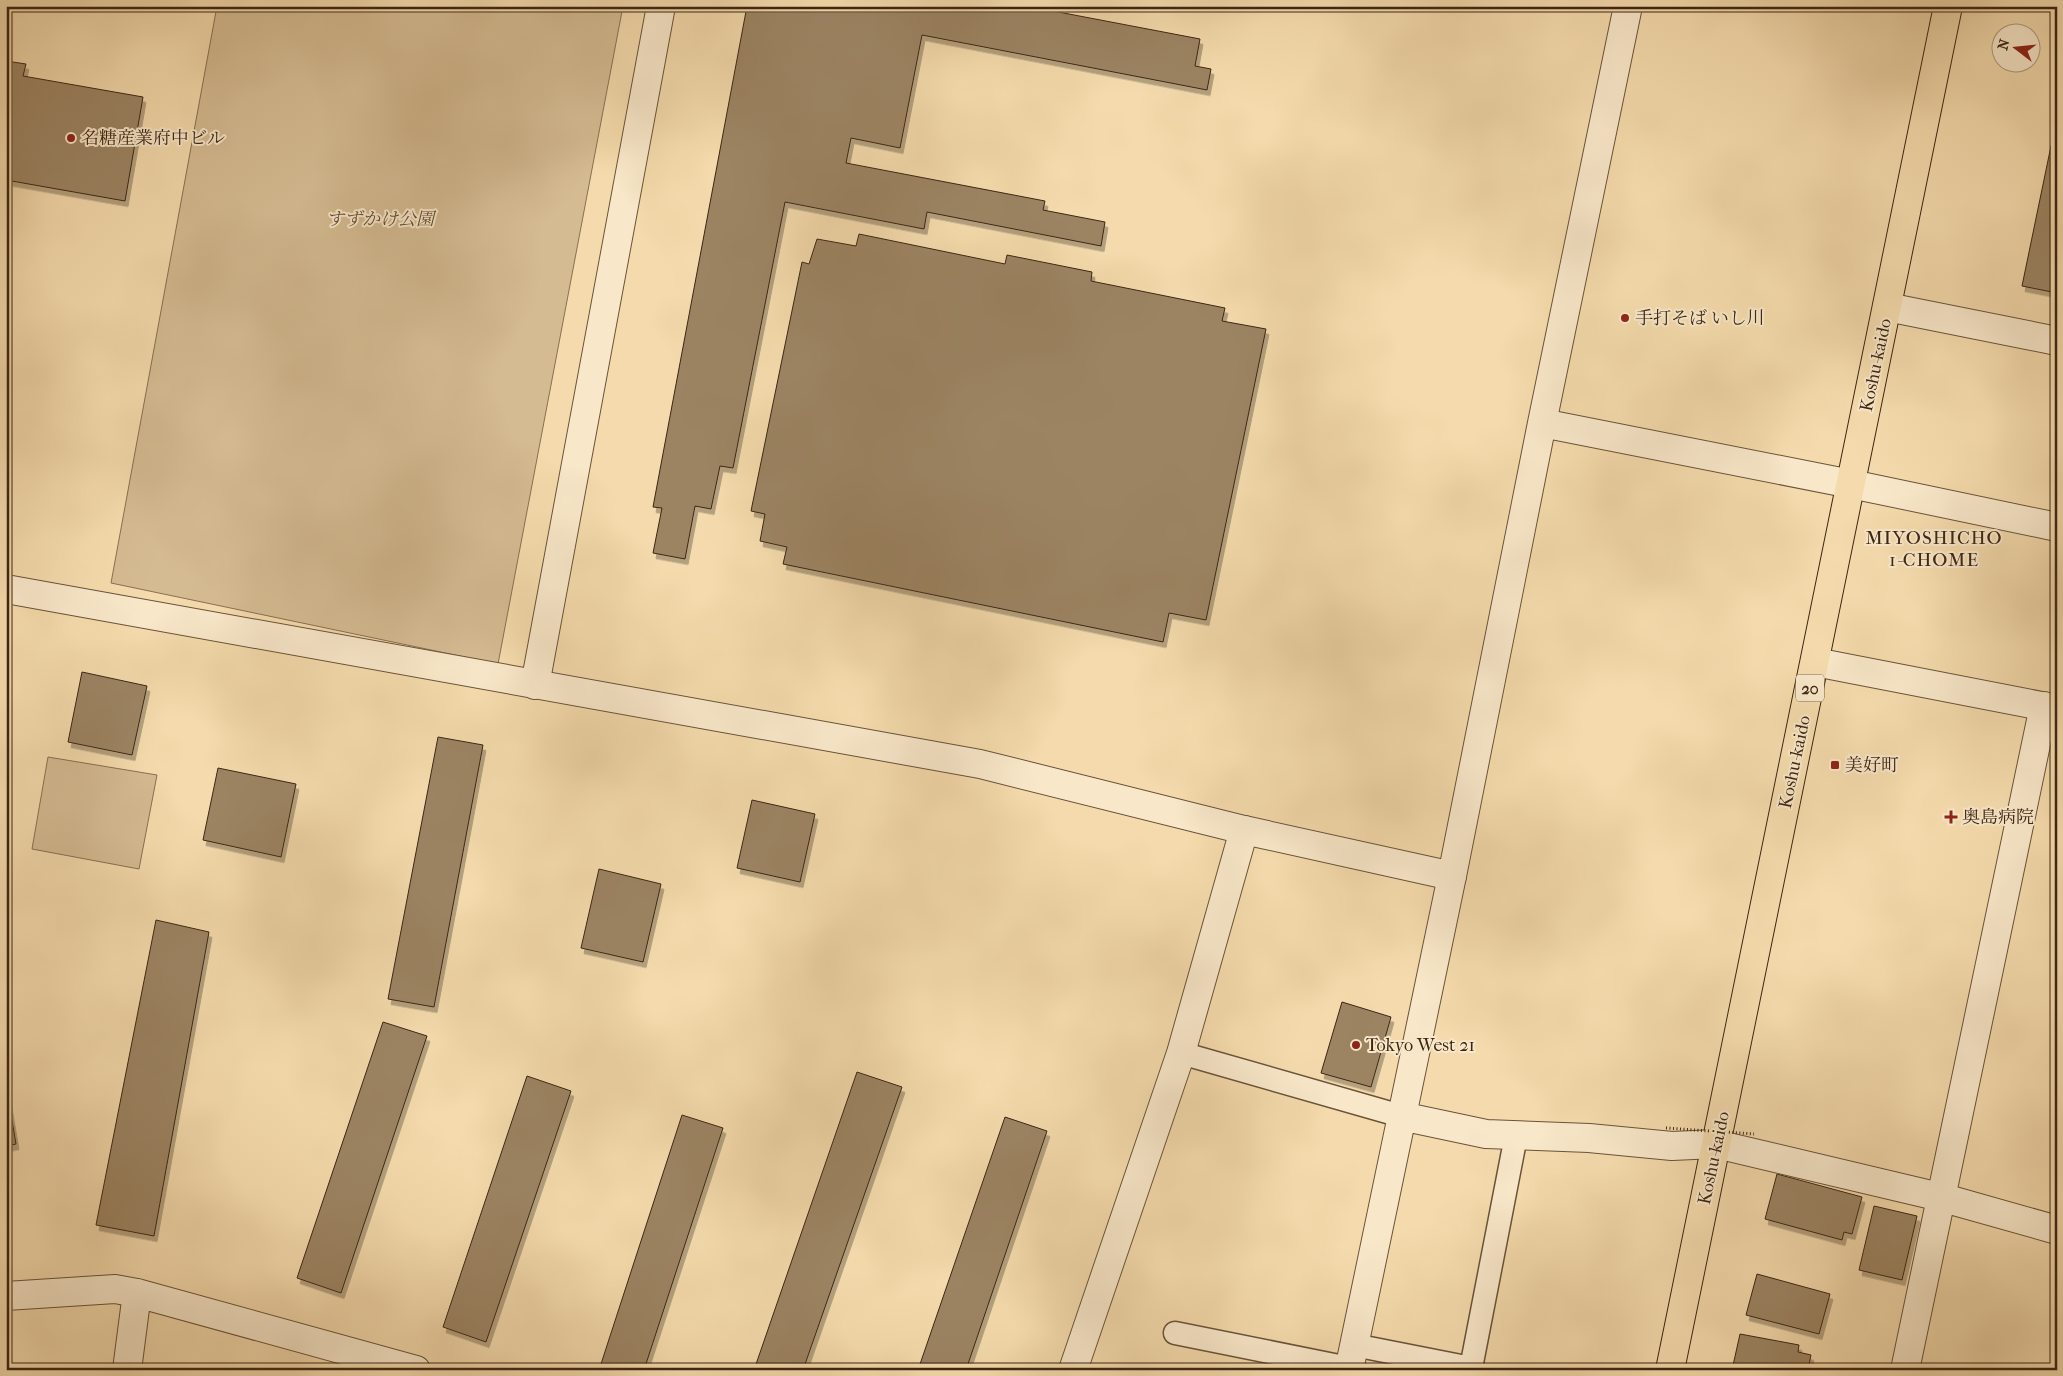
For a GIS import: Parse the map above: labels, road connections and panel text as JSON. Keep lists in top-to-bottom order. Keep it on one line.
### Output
{"streets":{"highway":["Koshu-kaido","20"]},"districts":["MIYOSHICHO 1-CHOME"],"parks":["すずかけ公園"],"places":{"other":["名糖産業府中ビル","手打そば いし川","Tokyo West 21"],"transit":["美好町"],"health":["奥島病院"]},"north":"left"}
